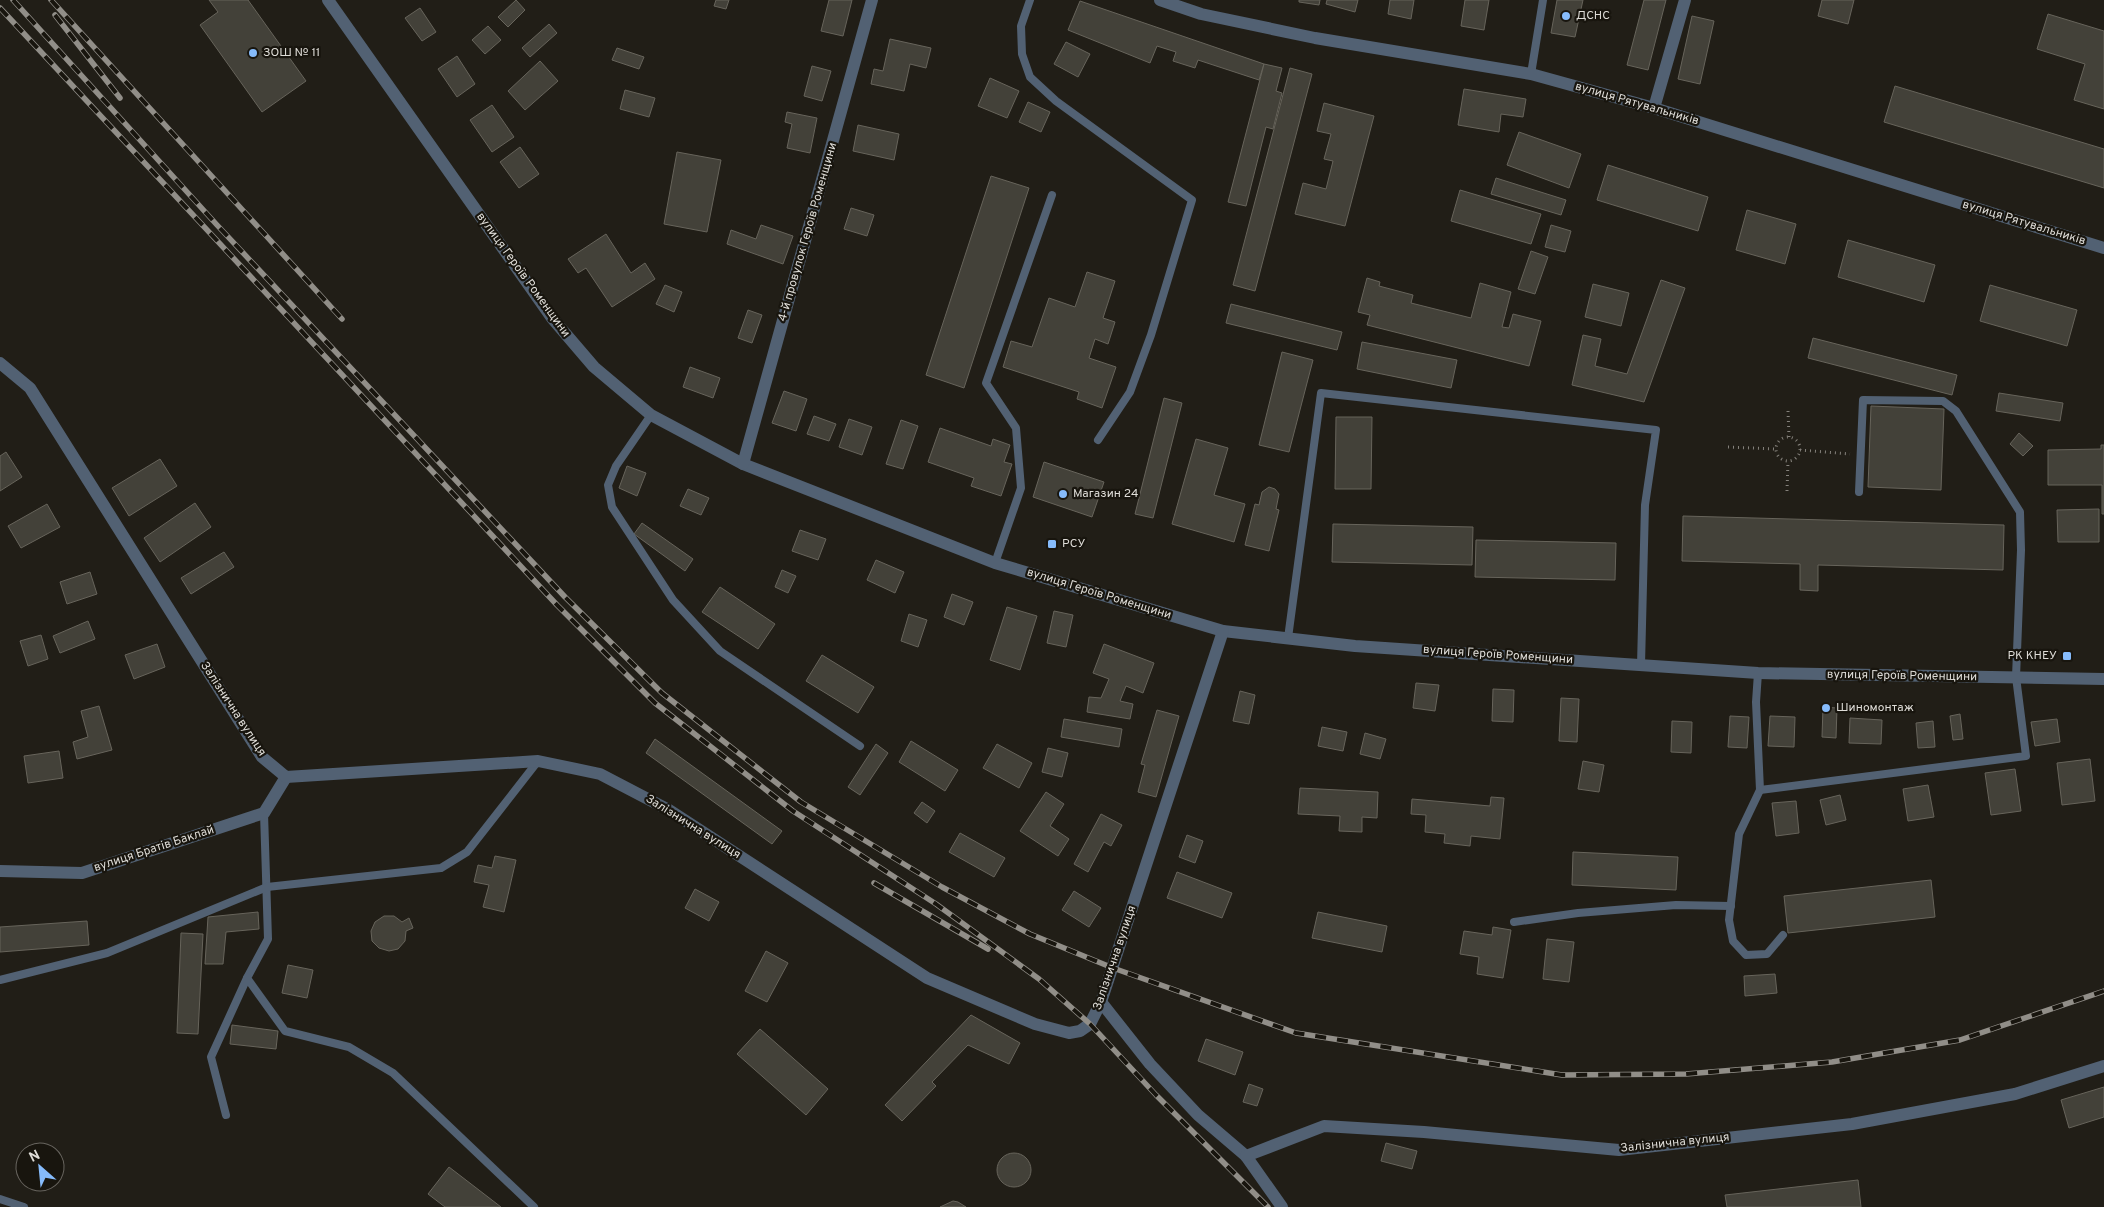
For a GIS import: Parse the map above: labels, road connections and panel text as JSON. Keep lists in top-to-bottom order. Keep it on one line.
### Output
{"streets":{"street":["вулиця Рятувальників","4-й провулок Героїв Роменщини","вулиця Героїв Роменщини","Залізнична вулиця","вулиця Братів Баклай"]},"crossings":[["4-й провулок Героїв Роменщини","вулиця Героїв Роменщини"],["вулиця Героїв Роменщини","Залізнична вулиця"]],"places":{"other":["ДСНС","ЗОШ № 11","Магазин 24","Шиномонтаж"],"transit":["РСУ","РК КНЕУ"]},"north":"top left"}
